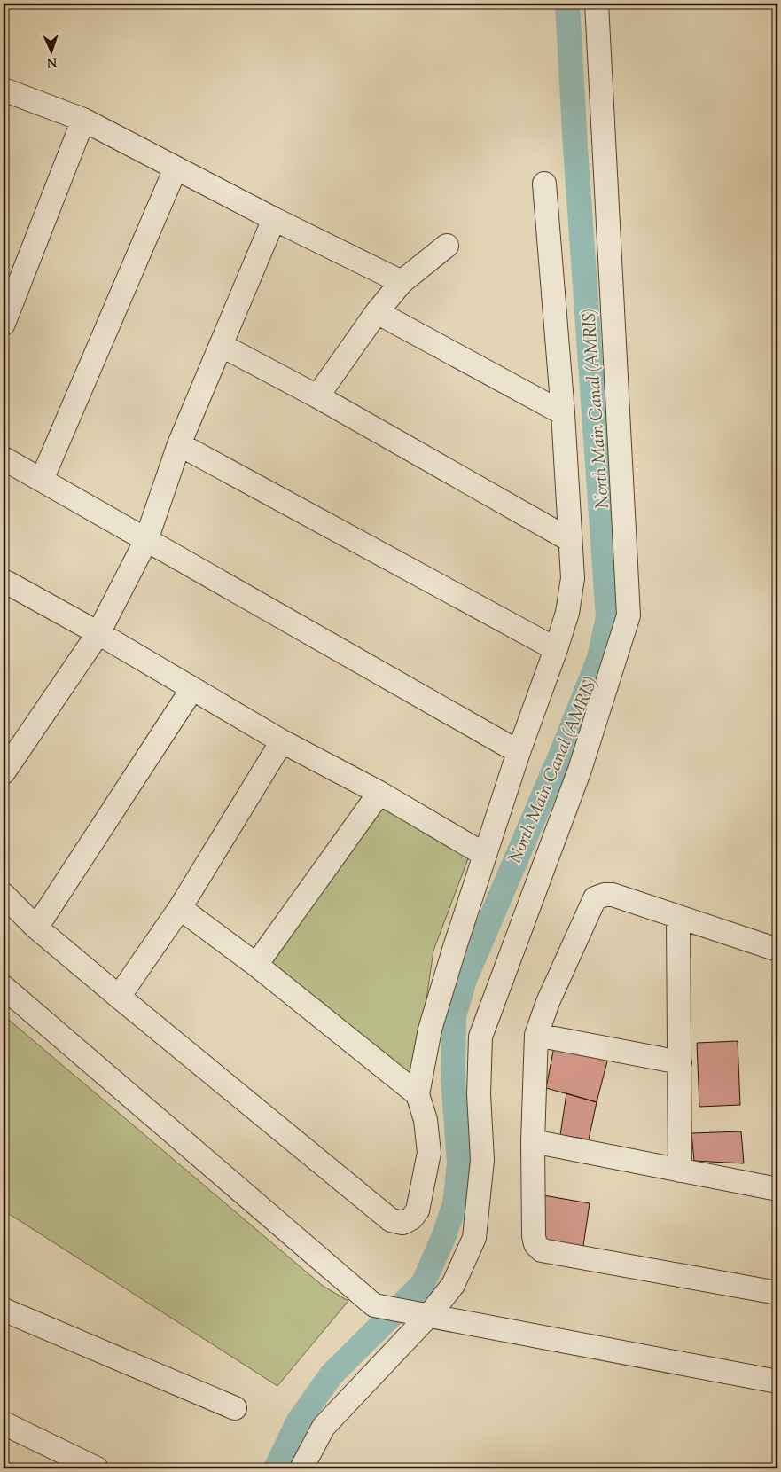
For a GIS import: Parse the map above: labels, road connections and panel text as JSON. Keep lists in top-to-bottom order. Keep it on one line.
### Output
{"water":["North Main Canal (AMRIS)"],"north":"bottom"}
